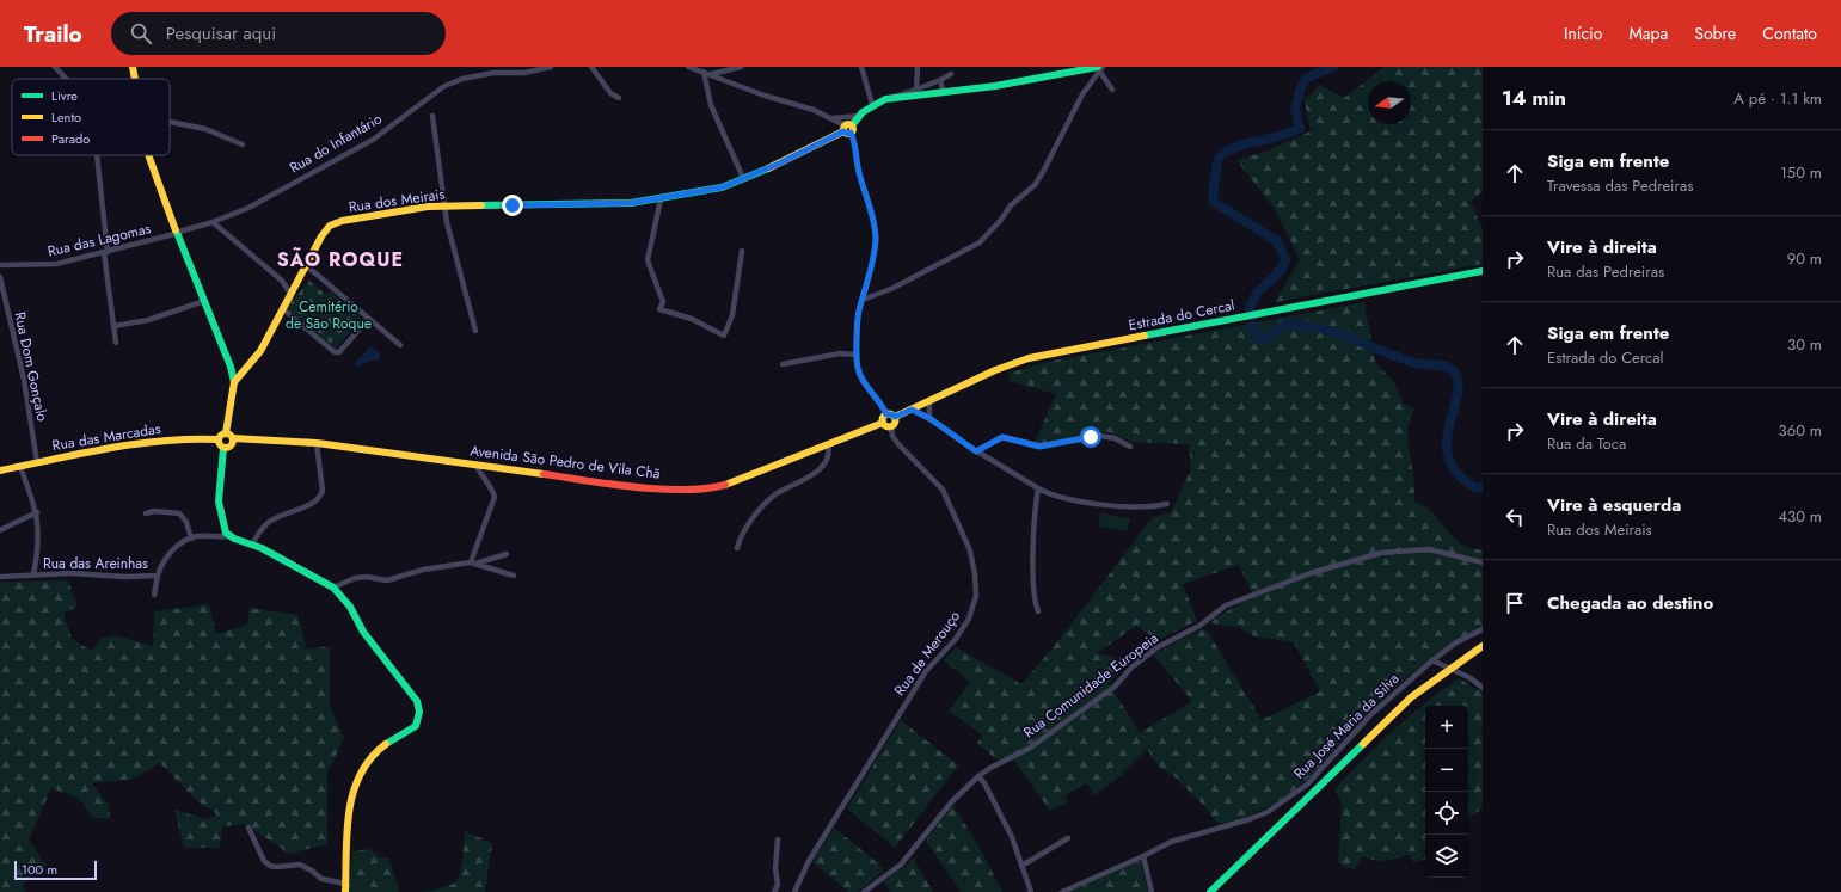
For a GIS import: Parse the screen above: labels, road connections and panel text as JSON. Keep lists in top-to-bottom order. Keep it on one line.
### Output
{"streets":{"main road":["Rua dos Meirais","Estrada do Cercal","Rua das Marcadas","Avenida São Pedro de Vila Chã"],"street":["Rua do Infantário","Rua das Lagomas","Rua Dom Gonçalo","Rua das Areinhas","Rua de Merouço","Rua Comunidade Europeia","Rua José Maria da Silva"]},"crossings":[["Rua do Infantário","Rua das Lagomas"],["Estrada do Cercal","Avenida São Pedro de Vila Chã"],["Estrada do Cercal","Rua de Merouço"],["Rua Dom Gonçalo","Rua das Marcadas"],["Avenida São Pedro de Vila Chã","Rua de Merouço"]],"districts":["SÃO ROQUE"],"parks":["Cemitério de São Roque"],"legend":["Livre","Lento","Parado"],"scale_bar":"100 m","north":"left","page":{"header":"Trailo","search":"Pesquisar aqui","nav":["Início","Mapa","Sobre","Contato"],"heading":["14 min","A pé · 1.1 km"],"list":[["Siga em frente","Travessa das Pedreiras","150 m"],["Vire à direita","Rua das Pedreiras","90 m"],["Siga em frente","Estrada do Cercal","30 m"],["Vire à direita","Rua da Toca","360 m"],["Vire à esquerda","Rua dos Meirais","430 m"],"Chegada ao destino"],"map_buttons":["+","−"],"scale":"100 m"}}
